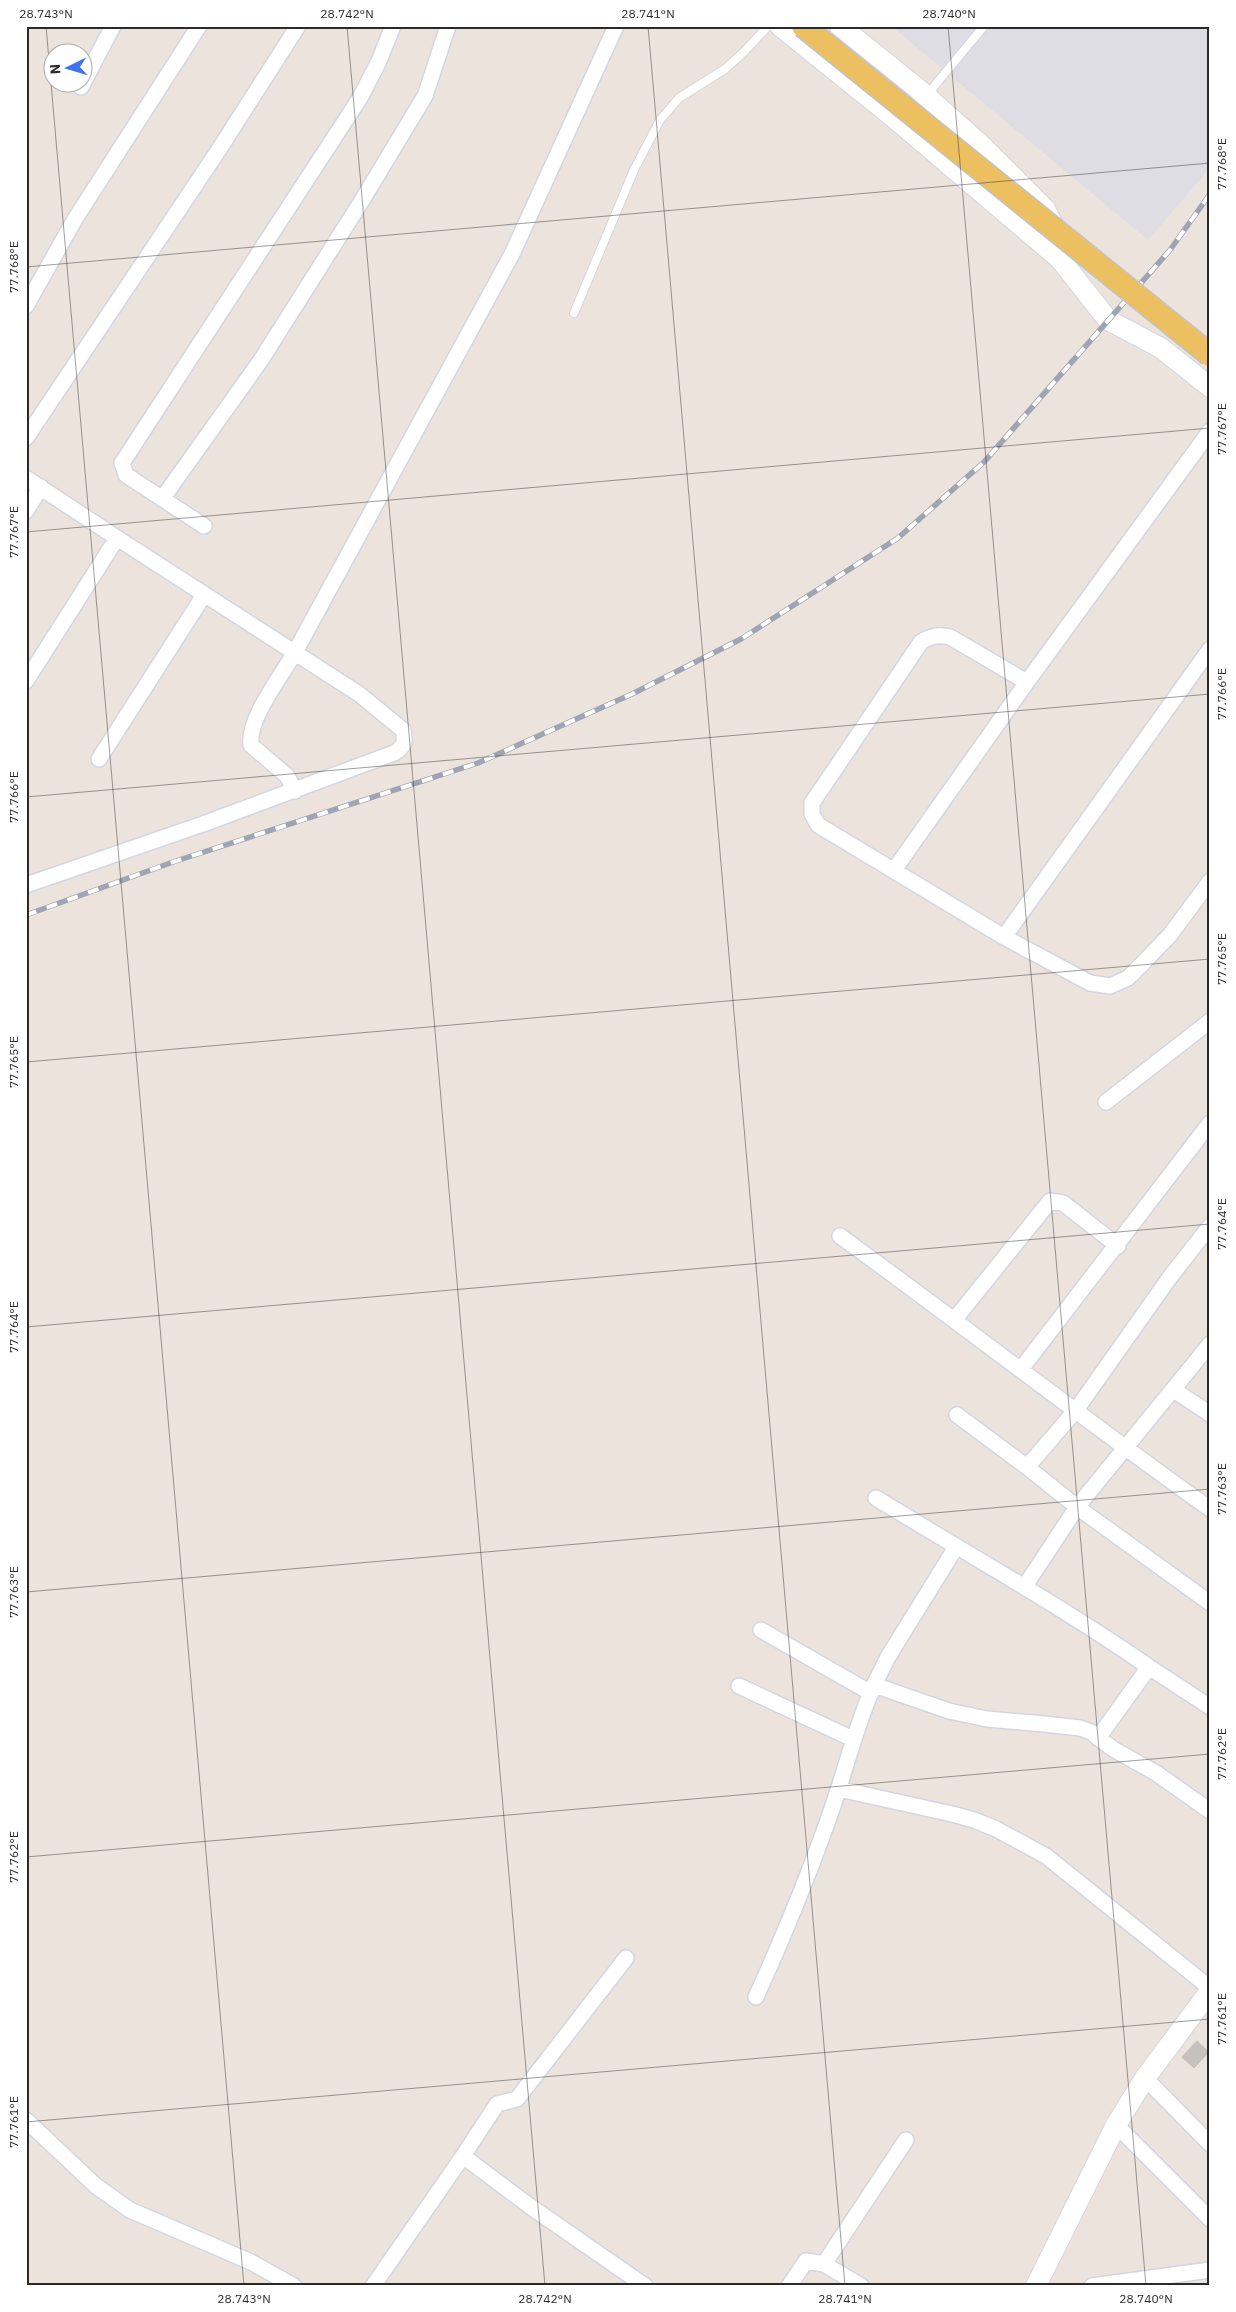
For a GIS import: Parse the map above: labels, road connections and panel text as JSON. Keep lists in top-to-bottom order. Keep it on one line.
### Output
{"north":"left","coordinates":["28.743°N","28.742°N","28.741°N","28.740°N","77.768°E","77.767°E","77.766°E","77.765°E","77.764°E","77.763°E","77.762°E","77.761°E"]}
